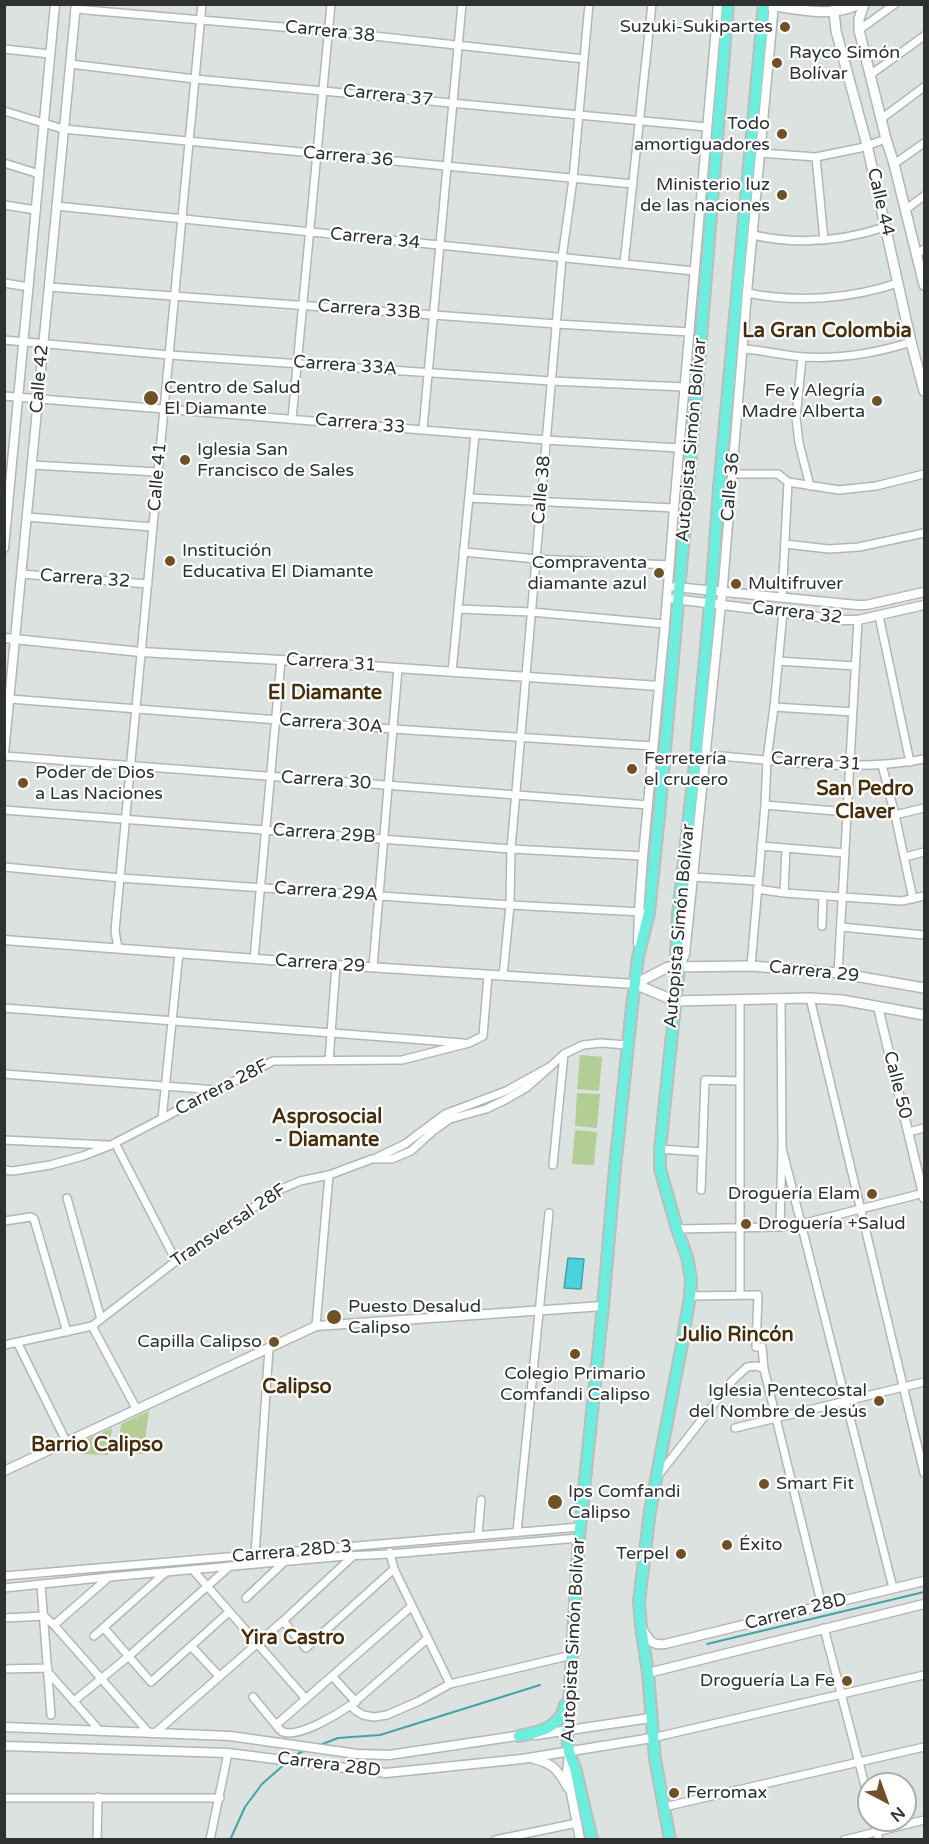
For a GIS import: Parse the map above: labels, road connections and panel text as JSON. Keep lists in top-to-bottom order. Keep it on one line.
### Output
{"streets":{"highway":["Autopista Simón Bolívar"],"main road":["Calle 44","Carrera 29"],"street":["Carrera 38","Carrera 37","Carrera 36","Carrera 34","Carrera 33B","Carrera 33A","Calle 42","Carrera 33","Calle 41","Calle 36","Calle 38","Carrera 32","Carrera 31","Carrera 30A","Carrera 30","Carrera 29B","Carrera 29A","Calle 50","Carrera 28F","Transversal 28F","Carrera 28D 3","Carrera 28D"]},"crossings":[["Carrera 38","Calle 42"],["Carrera 38","Calle 41"],["Carrera 38","Calle 38"],["Carrera 37","Calle 42"],["Carrera 37","Calle 41"],["Carrera 37","Calle 38"],["Carrera 36","Calle 42"],["Carrera 36","Calle 41"],["Carrera 36","Calle 38"],["Carrera 34","Calle 42"],["Carrera 34","Calle 41"],["Carrera 34","Calle 38"],["Carrera 33B","Calle 42"],["Carrera 33B","Calle 41"],["Carrera 33B","Calle 38"],["Carrera 33A","Calle 42"],["Carrera 33A","Calle 41"],["Carrera 33A","Calle 38"],["Calle 42","Carrera 33"],["Calle 42","Carrera 32"],["Calle 42","Carrera 31"],["Calle 42","Carrera 30A"],["Calle 42","Carrera 30"],["Carrera 33","Calle 41"],["Carrera 33","Calle 38"],["Autopista Simón Bolívar","Calle 36"],["Autopista Simón Bolívar","Carrera 32"],["Autopista Simón Bolívar","Carrera 29A"],["Autopista Simón Bolívar","Carrera 29"],["Autopista Simón Bolívar","Carrera 28D 3"],["Autopista Simón Bolívar","Carrera 28D"],["Calle 41","Carrera 32"],["Calle 41","Carrera 31"],["Calle 41","Carrera 30A"],["Calle 41","Carrera 30"],["Calle 41","Carrera 29B"],["Calle 41","Carrera 29A"],["Calle 41","Carrera 29"],["Calle 36","Carrera 32"],["Calle 38","Carrera 31"],["Calle 38","Carrera 30A"],["Calle 38","Carrera 30"],["Calle 38","Carrera 29B"],["Calle 38","Carrera 29A"],["Calle 38","Carrera 29"],["Carrera 29","Calle 50"],["Carrera 29","Carrera 28F"]],"districts":["La Gran Colombia","El Diamante","San Pedro Claver","Asprosocial - Diamante","Julio Rincón","Calipso","Barrio Calipso","Yira Castro"],"places":["Suzuki-Sukipartes","Rayco Simón Bolívar","Todo amortiguadores","Ministerio luz de las naciones","Centro de Salud El Diamante","Fe y Alegría Madre Alberta","Iglesia San Francisco de Sales","Institución Educativa El Diamante","Compraventa diamante azul","Multifruver","Ferretería el crucero","Poder de Dios a Las Naciones","Droguería Elam","Droguería +Salud","Puesto Desalud Calipso","Capilla Calipso","Colegio Primario Comfandi Calipso","Iglesia Pentecostal del Nombre de Jesús","Smart Fit","Ips Comfandi Calipso","Éxito","Terpel","Droguería La Fe","Ferromax"],"north":"bottom right"}
